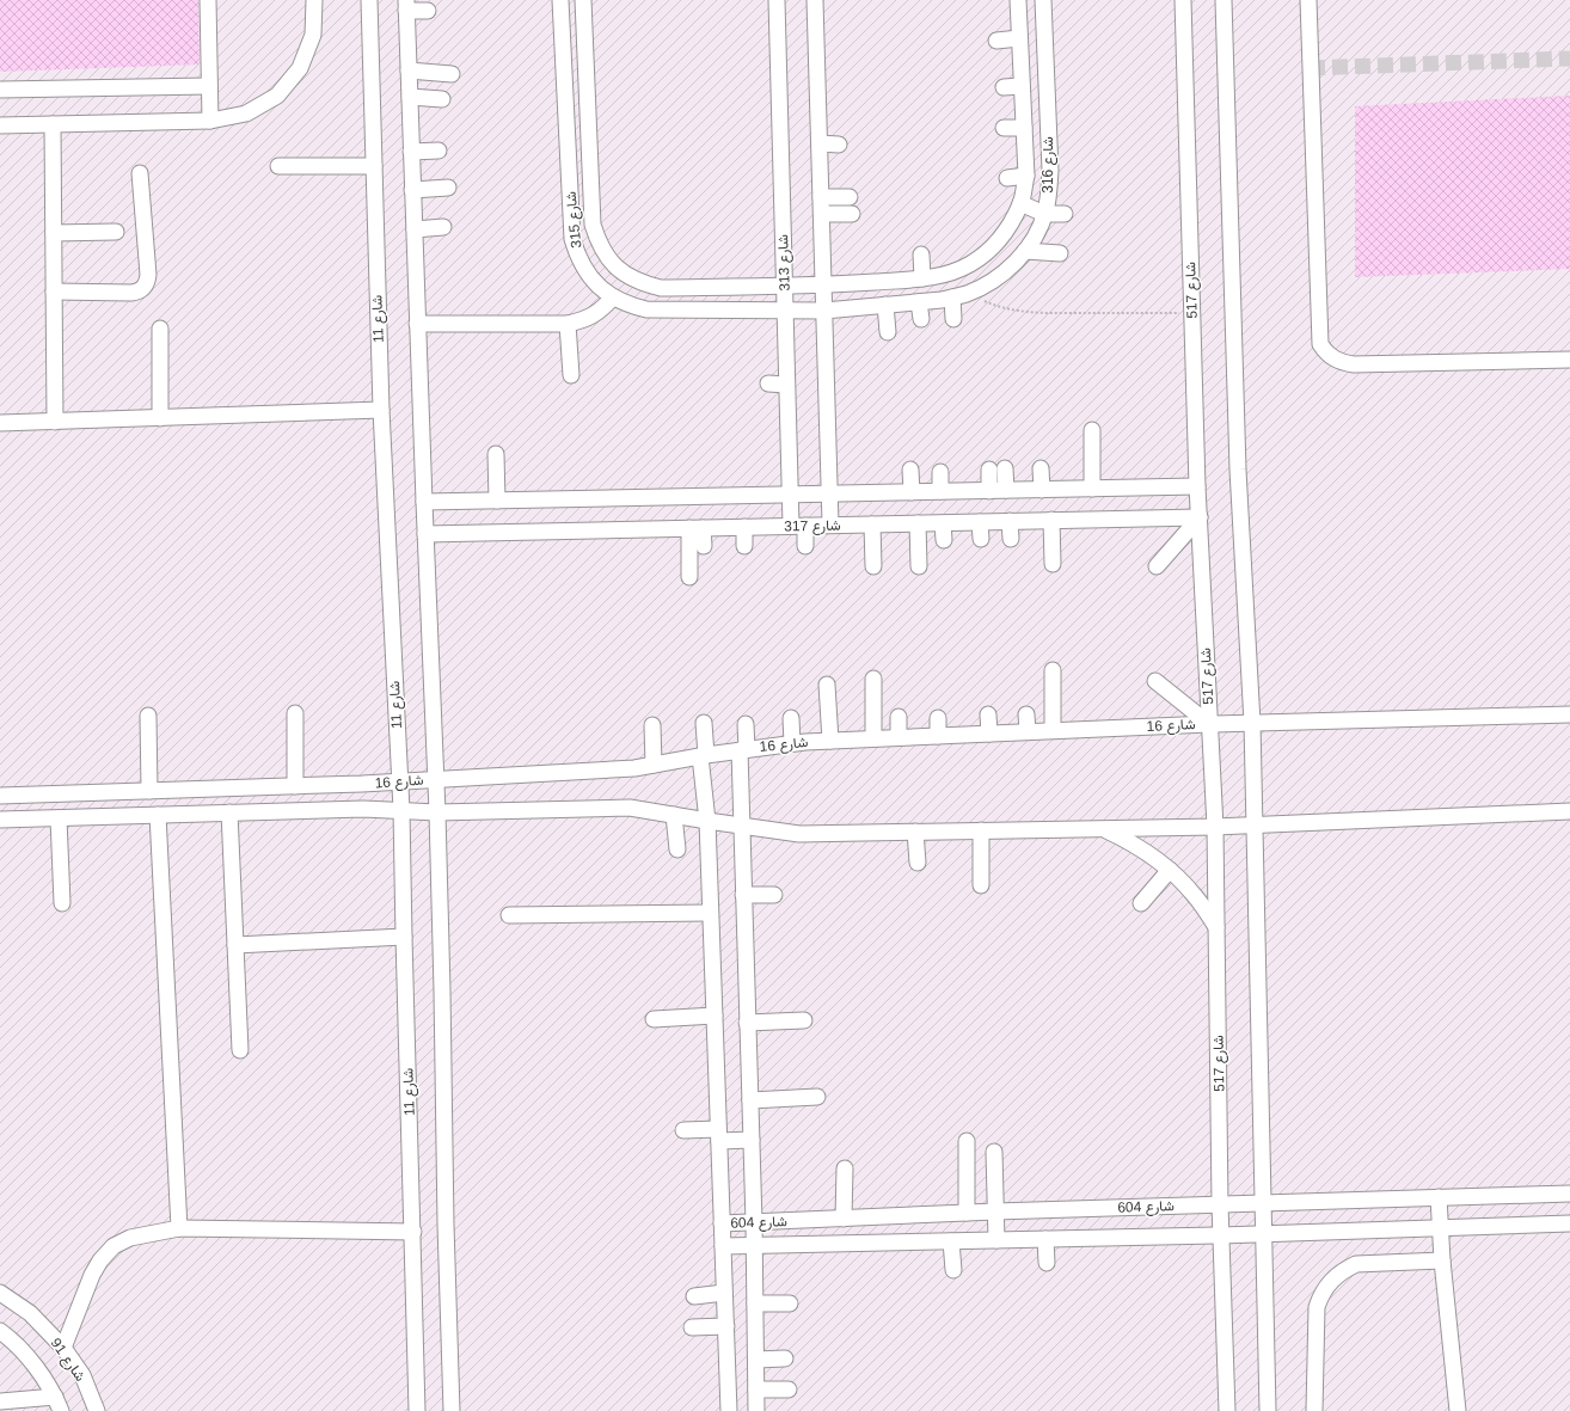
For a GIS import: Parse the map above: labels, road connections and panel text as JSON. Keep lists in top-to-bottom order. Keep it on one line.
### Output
{"streets":{"street":["شارع 316","شارع 315","شارع 313","شارع 517","شارع 11","شارع 317","شارع 16","شارع 604","شارع 91"]},"crossings":[["شارع 316","شارع 315"],["شارع 315","شارع 313"],["شارع 313","شارع 317"],["شارع 517","شارع 317"],["شارع 517","شارع 16"],["شارع 517","شارع 604"],["شارع 11","شارع 16"]]}
